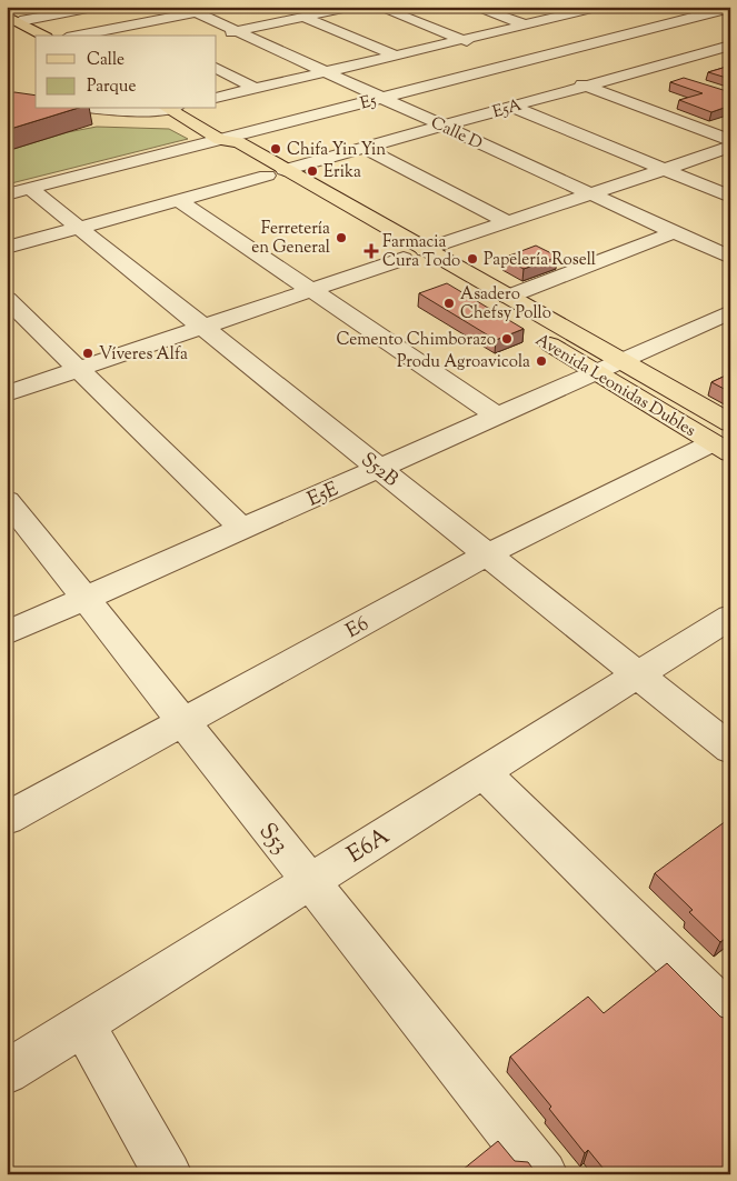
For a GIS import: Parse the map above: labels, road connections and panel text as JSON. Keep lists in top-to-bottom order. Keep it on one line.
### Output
{"streets":{"main road":["Avenida Leonidas Dubles"],"street":["E5","E5A","Calle D","S52B","E5E","E6","S53","E6A"]},"crossings":[["E5","Calle D"],["E5","Avenida Leonidas Dubles"],["E5","S52B"],["E5A","Calle D"],["E5A","Avenida Leonidas Dubles"],["E5A","S52B"],["Avenida Leonidas Dubles","E5E"],["Avenida Leonidas Dubles","E6"],["S52B","E5E"],["S52B","E6"],["S52B","E6A"],["E5E","S53"],["E6","S53"],["S53","E6A"]],"places":{"other":["Chifa Yin Yin","Erika","Ferretería en General","Papelería Rosell","Asadero Chefsy Pollo","Cemento Chimborazo","Víveres Alfa","Produ Agroavicola"],"health":["Farmacia Cura Todo"]},"legend":["Calle","Parque"]}
